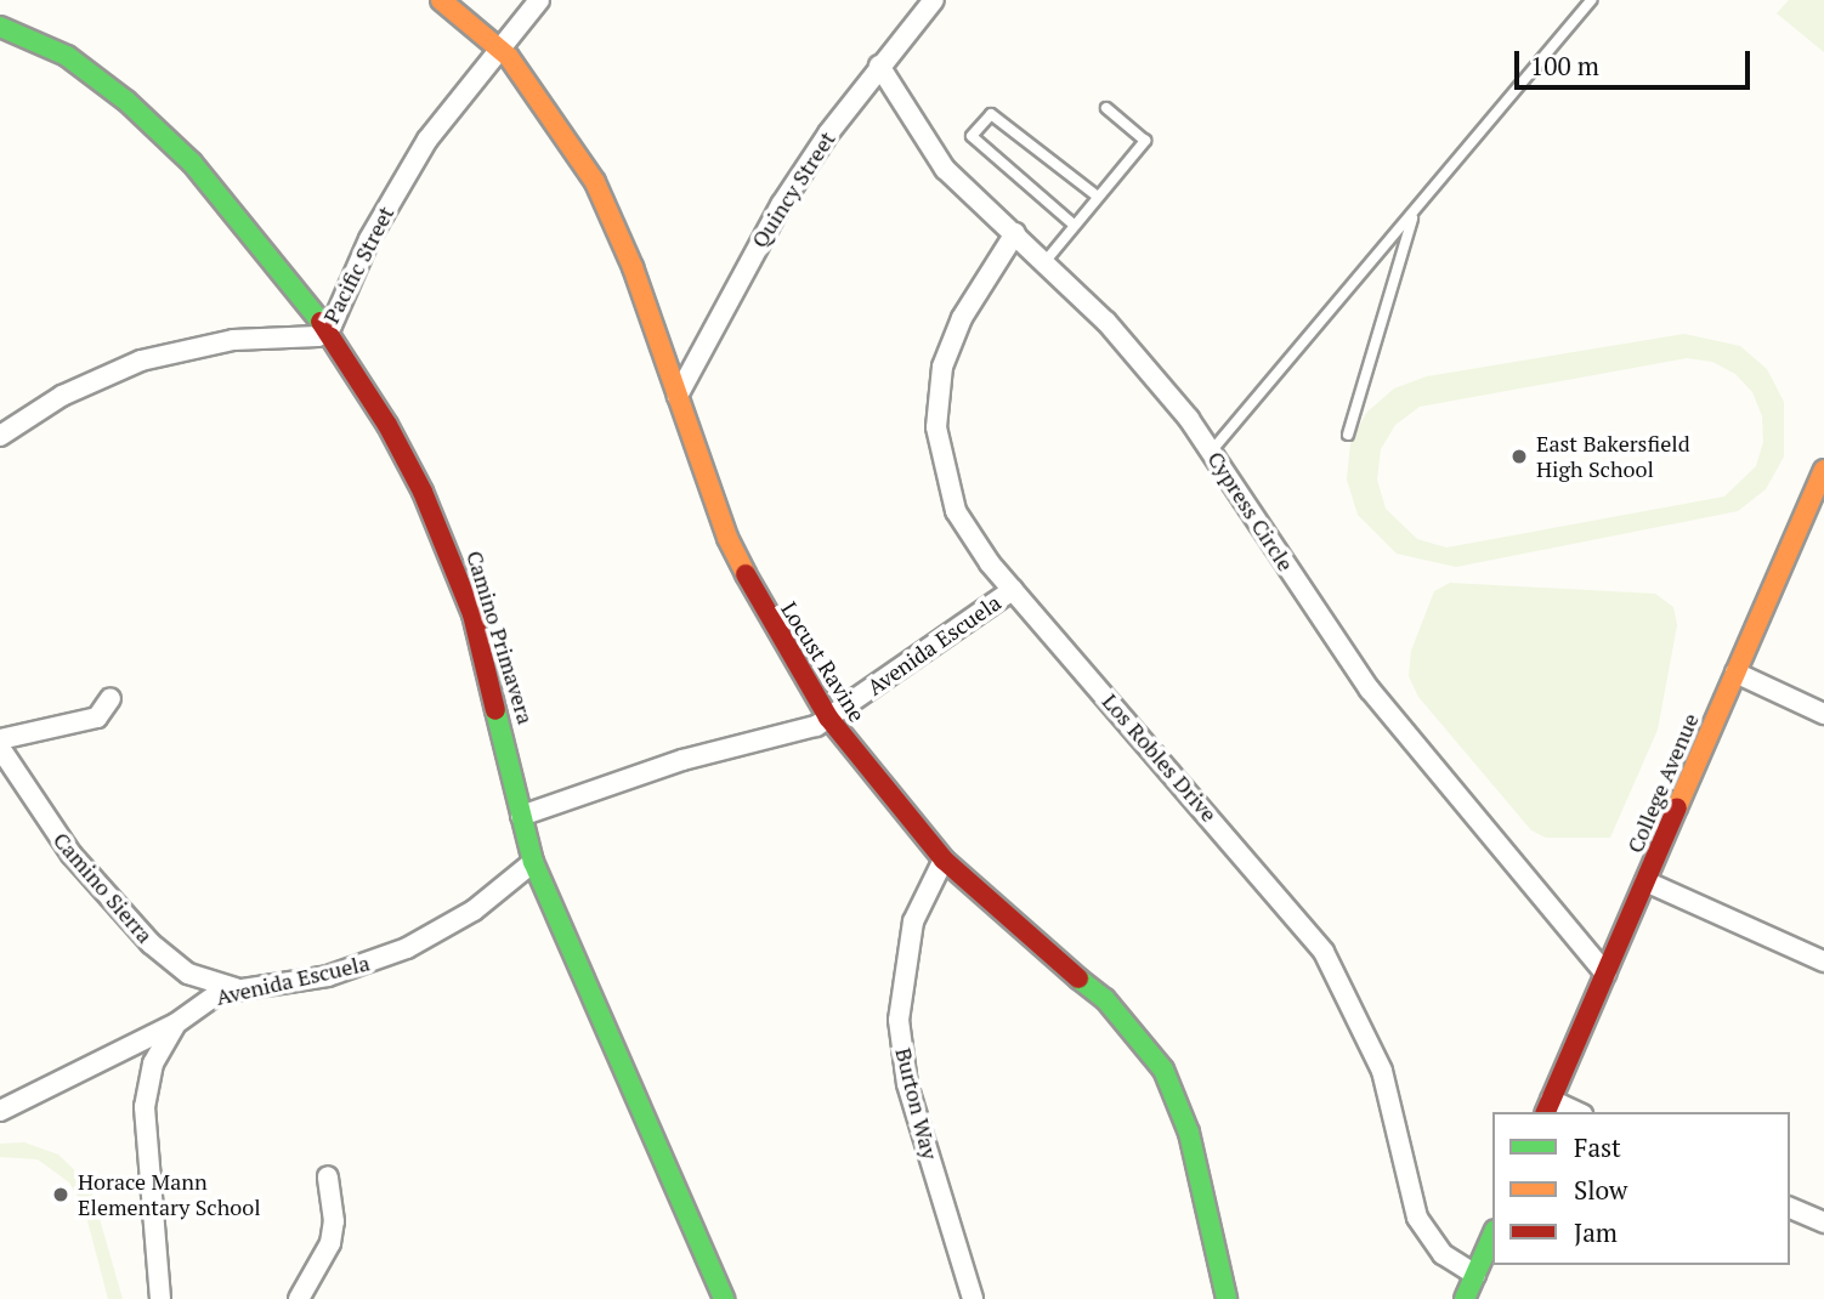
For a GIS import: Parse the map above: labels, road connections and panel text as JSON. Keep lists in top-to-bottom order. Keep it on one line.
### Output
{"streets":{"street":["Quincy Street","Pacific Street","Cypress Circle","Camino Primavera","Avenida Escuela","Locust Ravine","Los Robles Drive","College Avenue","Camino Sierra","Burton Way"]},"crossings":[["Quincy Street","Cypress Circle"],["Quincy Street","Locust Ravine"],["Pacific Street","Camino Primavera"],["Pacific Street","Locust Ravine"],["Cypress Circle","Los Robles Drive"],["Cypress Circle","College Avenue"],["Camino Primavera","Avenida Escuela"],["Avenida Escuela","Locust Ravine"],["Avenida Escuela","Los Robles Drive"],["Avenida Escuela","Camino Sierra"],["Locust Ravine","Burton Way"]],"places":["East Bakersfield High School","Horace Mann Elementary School"],"legend":["Fast","Slow","Jam"],"scale_bar":"100 m"}
